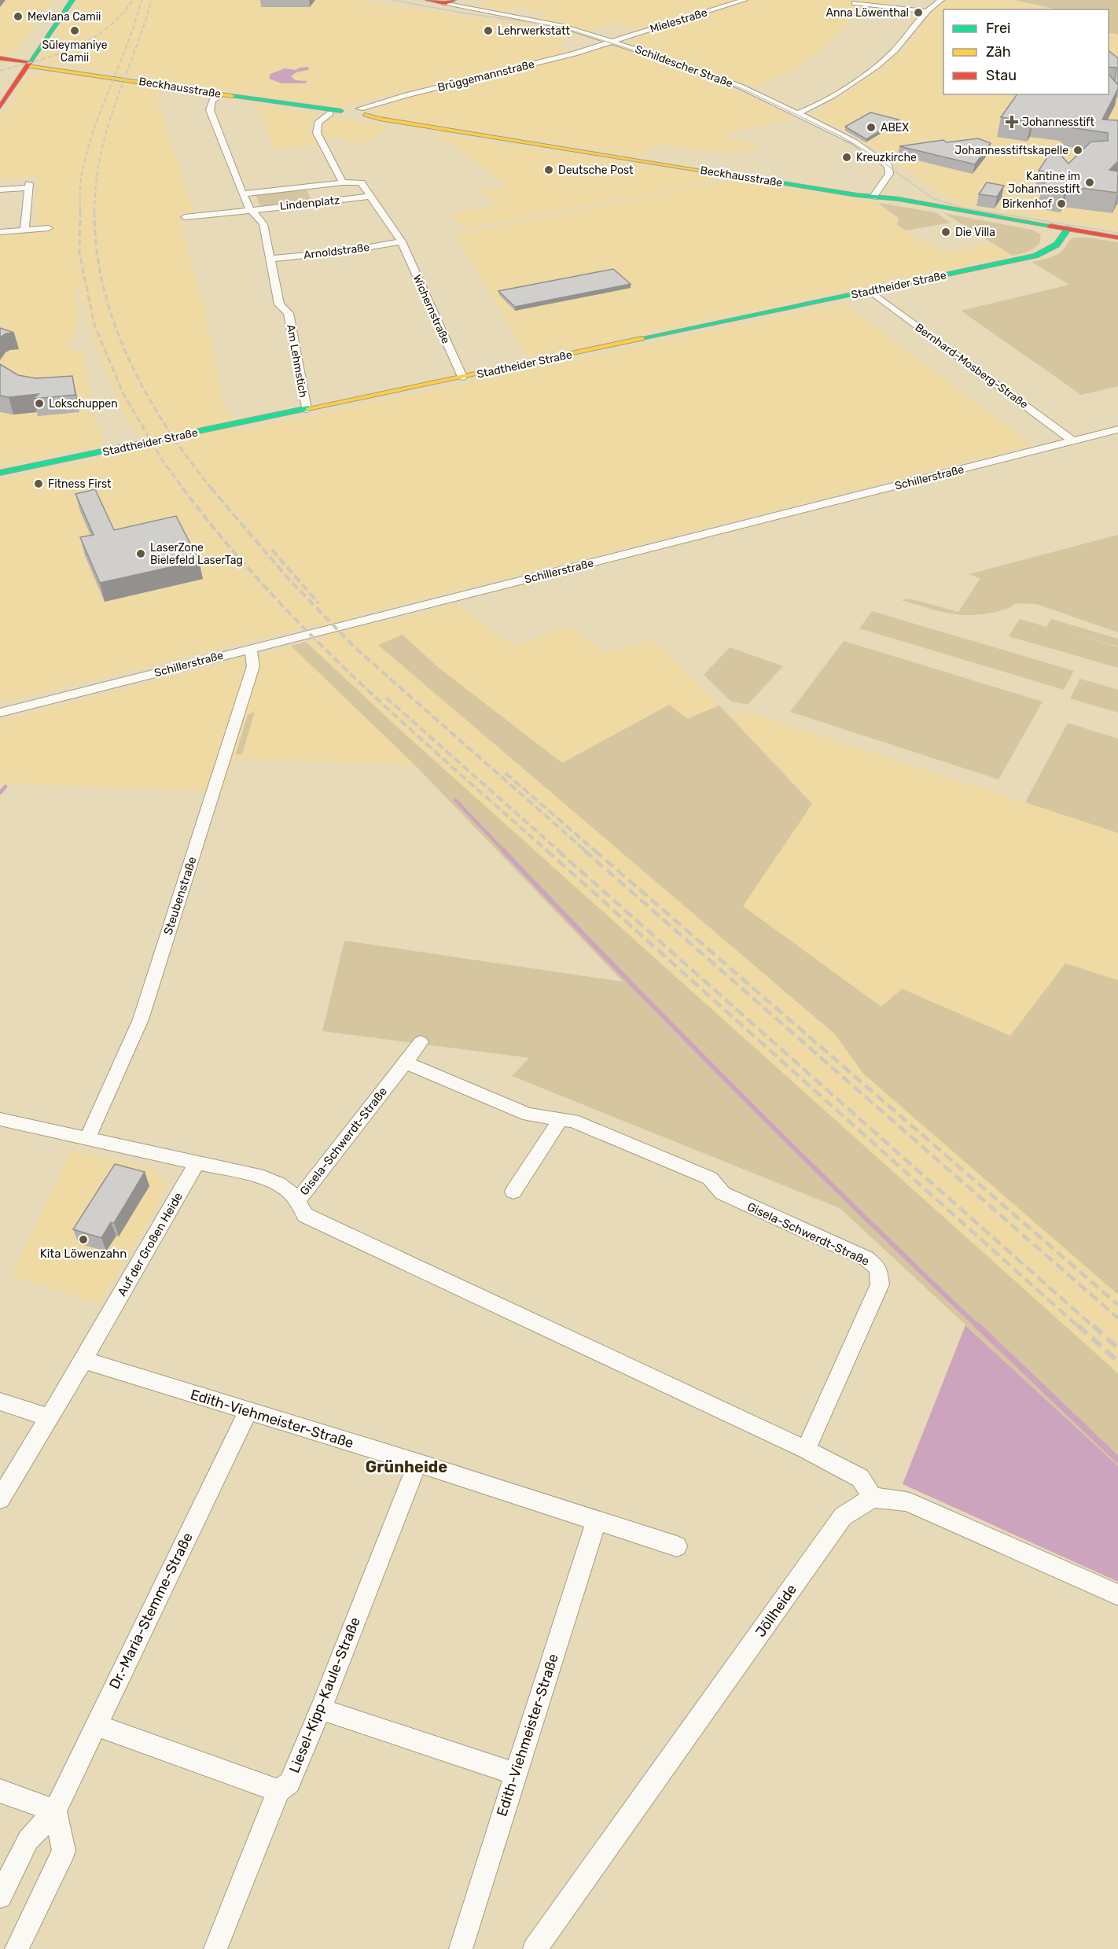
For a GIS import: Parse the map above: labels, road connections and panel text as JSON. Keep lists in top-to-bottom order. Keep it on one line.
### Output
{"streets":{"street":["Mielestraße","Schildescher Straße","Brüggemannstraße","Beckhausstraße","Lindenplatz","Arnoldstraße","Stadtheider Straße","Wichernstraße","Am Lehmstich","Bernhard-Mosberg-Straße","Schillerstraße","Steubenstraße","Gisela-Schwerdt-Straße","Auf der Großen Heide","Edith-Viehmeister-Straße","Dr.-Maria-Stemme-Straße","Jöllheide","Liesel-Kipp-Kaule-Straße"]},"crossings":[["Mielestraße","Schildescher Straße"],["Mielestraße","Brüggemannstraße"],["Schildescher Straße","Brüggemannstraße"],["Schildescher Straße","Beckhausstraße"],["Brüggemannstraße","Beckhausstraße"],["Beckhausstraße","Stadtheider Straße"],["Beckhausstraße","Am Lehmstich"],["Lindenplatz","Wichernstraße"],["Lindenplatz","Am Lehmstich"],["Arnoldstraße","Wichernstraße"],["Arnoldstraße","Am Lehmstich"],["Stadtheider Straße","Wichernstraße"],["Stadtheider Straße","Am Lehmstich"],["Stadtheider Straße","Bernhard-Mosberg-Straße"],["Bernhard-Mosberg-Straße","Schillerstraße"],["Schillerstraße","Steubenstraße"],["Gisela-Schwerdt-Straße","Auf der Großen Heide"],["Auf der Großen Heide","Edith-Viehmeister-Straße"],["Edith-Viehmeister-Straße","Dr.-Maria-Stemme-Straße"],["Edith-Viehmeister-Straße","Liesel-Kipp-Kaule-Straße"]],"districts":["Grünheide"],"places":{"other":["Anna Löwenthal","Mevlana Camii","Süleymaniye Camii","Lehrwerkstatt","ABEX","Johannesstiftskapelle","Kreuzkirche","Deutsche Post","Kantine im Johannesstift","Birkenhof","Die Villa","Lokschuppen","Fitness First","LaserZone Bielefeld LaserTag","Kita Löwenzahn"],"health":["Johannesstift"]},"legend":["Frei","Zäh","Stau"]}
